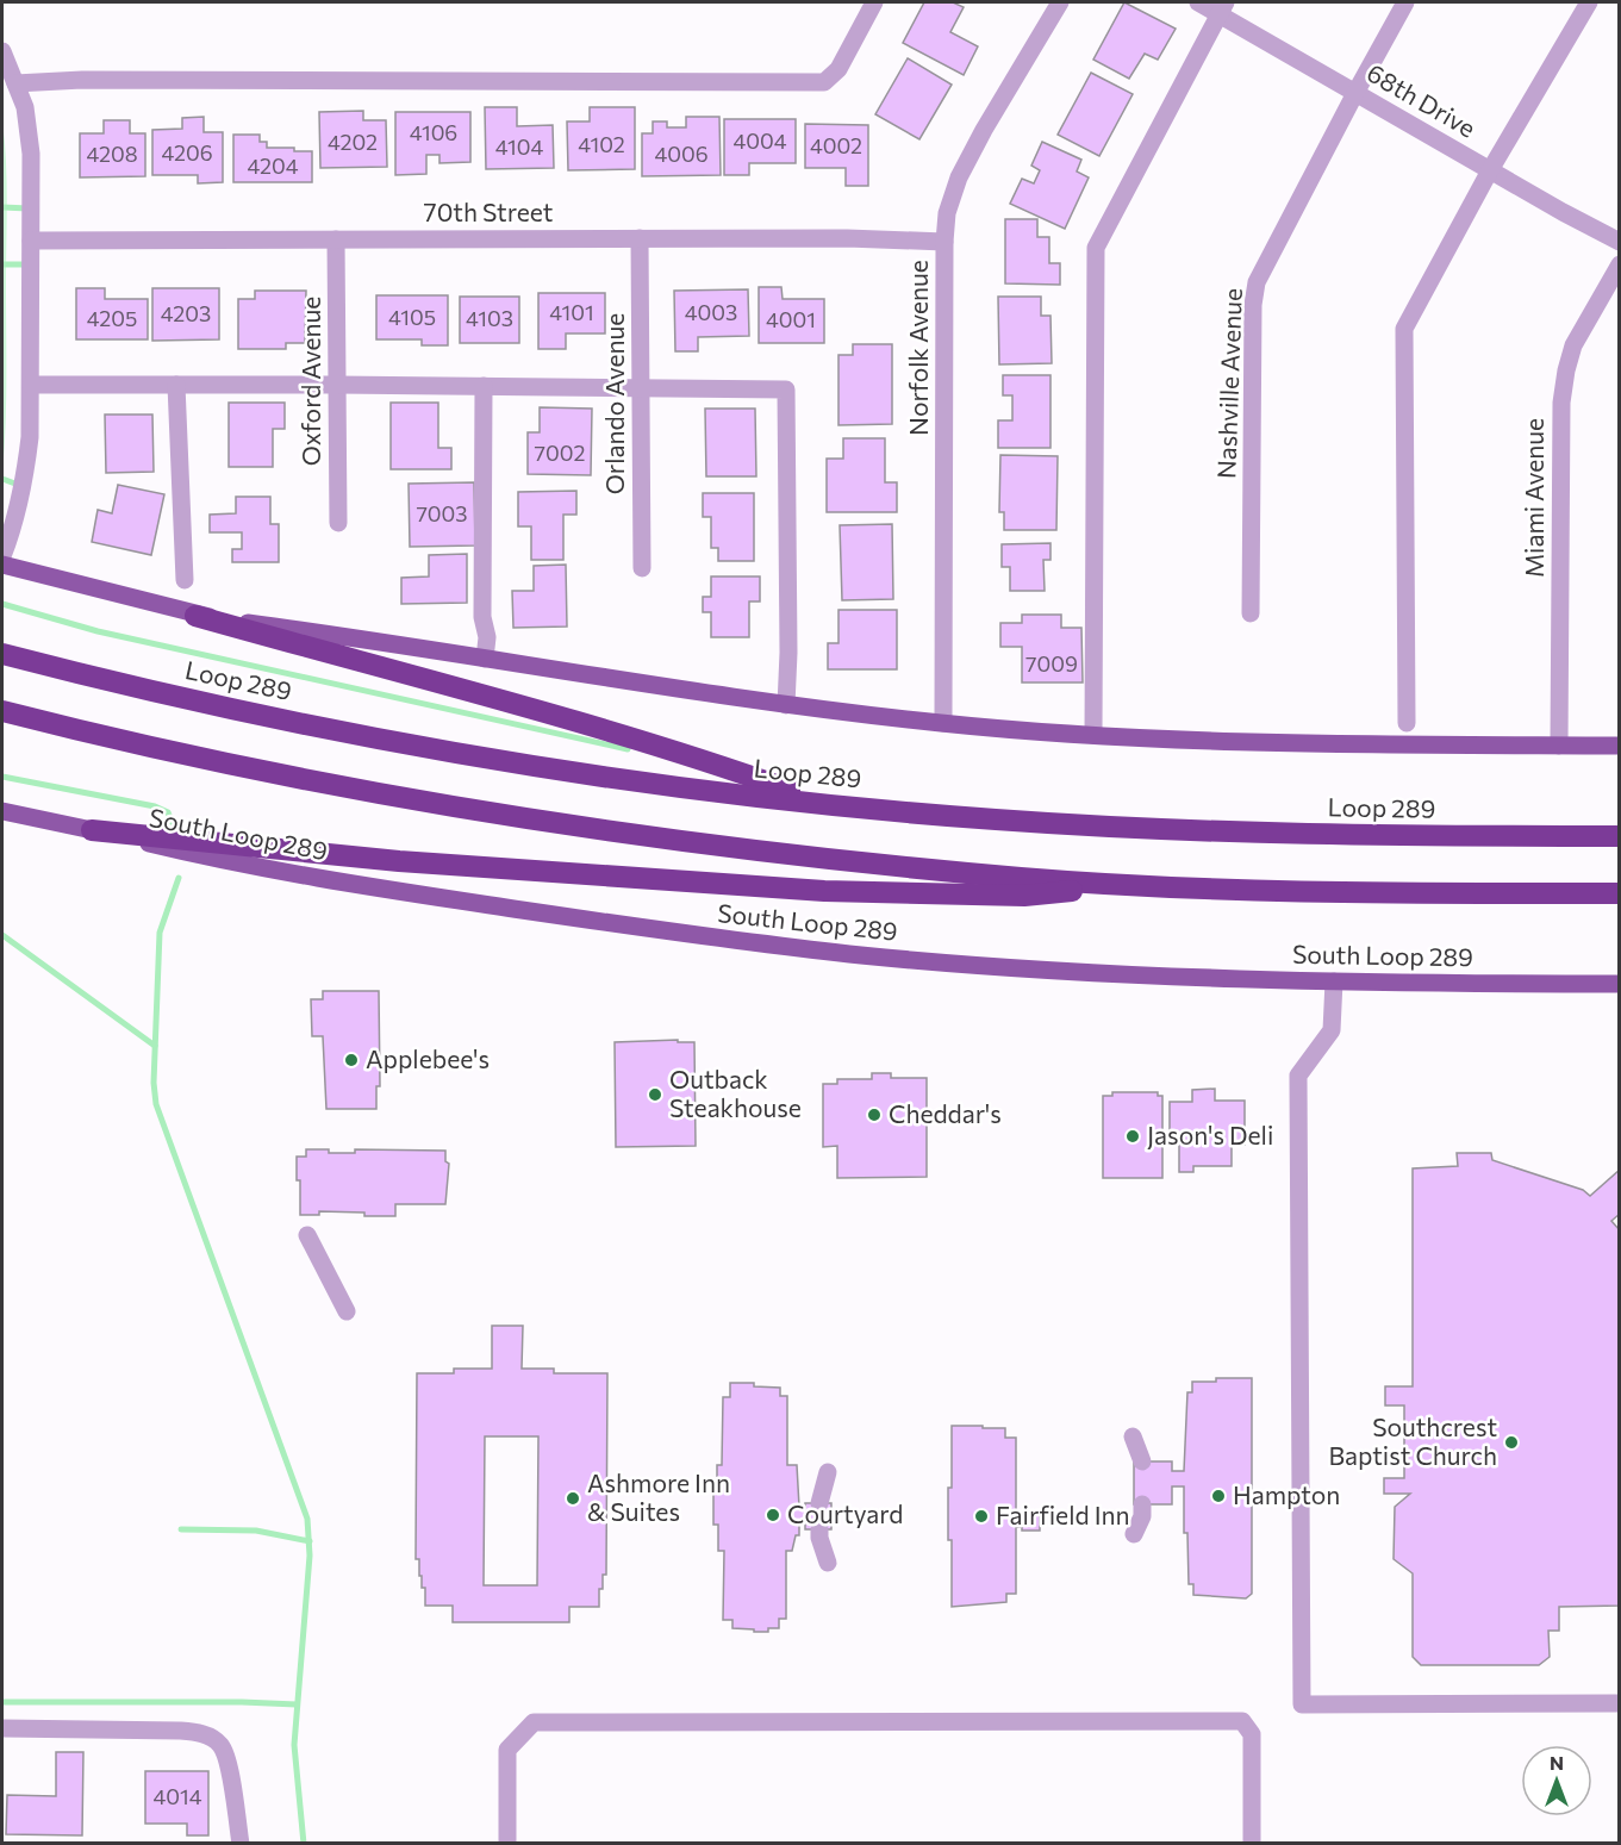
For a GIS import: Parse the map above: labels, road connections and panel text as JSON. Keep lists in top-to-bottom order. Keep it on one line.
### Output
{"streets":{"highway":["Loop 289"],"main road":["South Loop 289"],"street":["68th Drive","70th Street","Norfolk Avenue","Oxford Avenue","Nashville Avenue","Orlando Avenue","Miami Avenue"]},"crossings":[["68th Drive","Nashville Avenue"],["70th Street","Norfolk Avenue"],["70th Street","Oxford Avenue"],["70th Street","Orlando Avenue"]],"places":["Applebee's","Outback Steakhouse","Cheddar's","Jason's Deli","Southcrest Baptist Church","Hampton","Ashmore Inn & Suites","Courtyard","Fairfield Inn"],"house_numbers":["4106","4004","4202","4102","4002","4104","4206","4208","4006","4204","4101","4003","4203","4105","4205","4103","4001","7002","7003","7009","4014"],"north":"top"}
